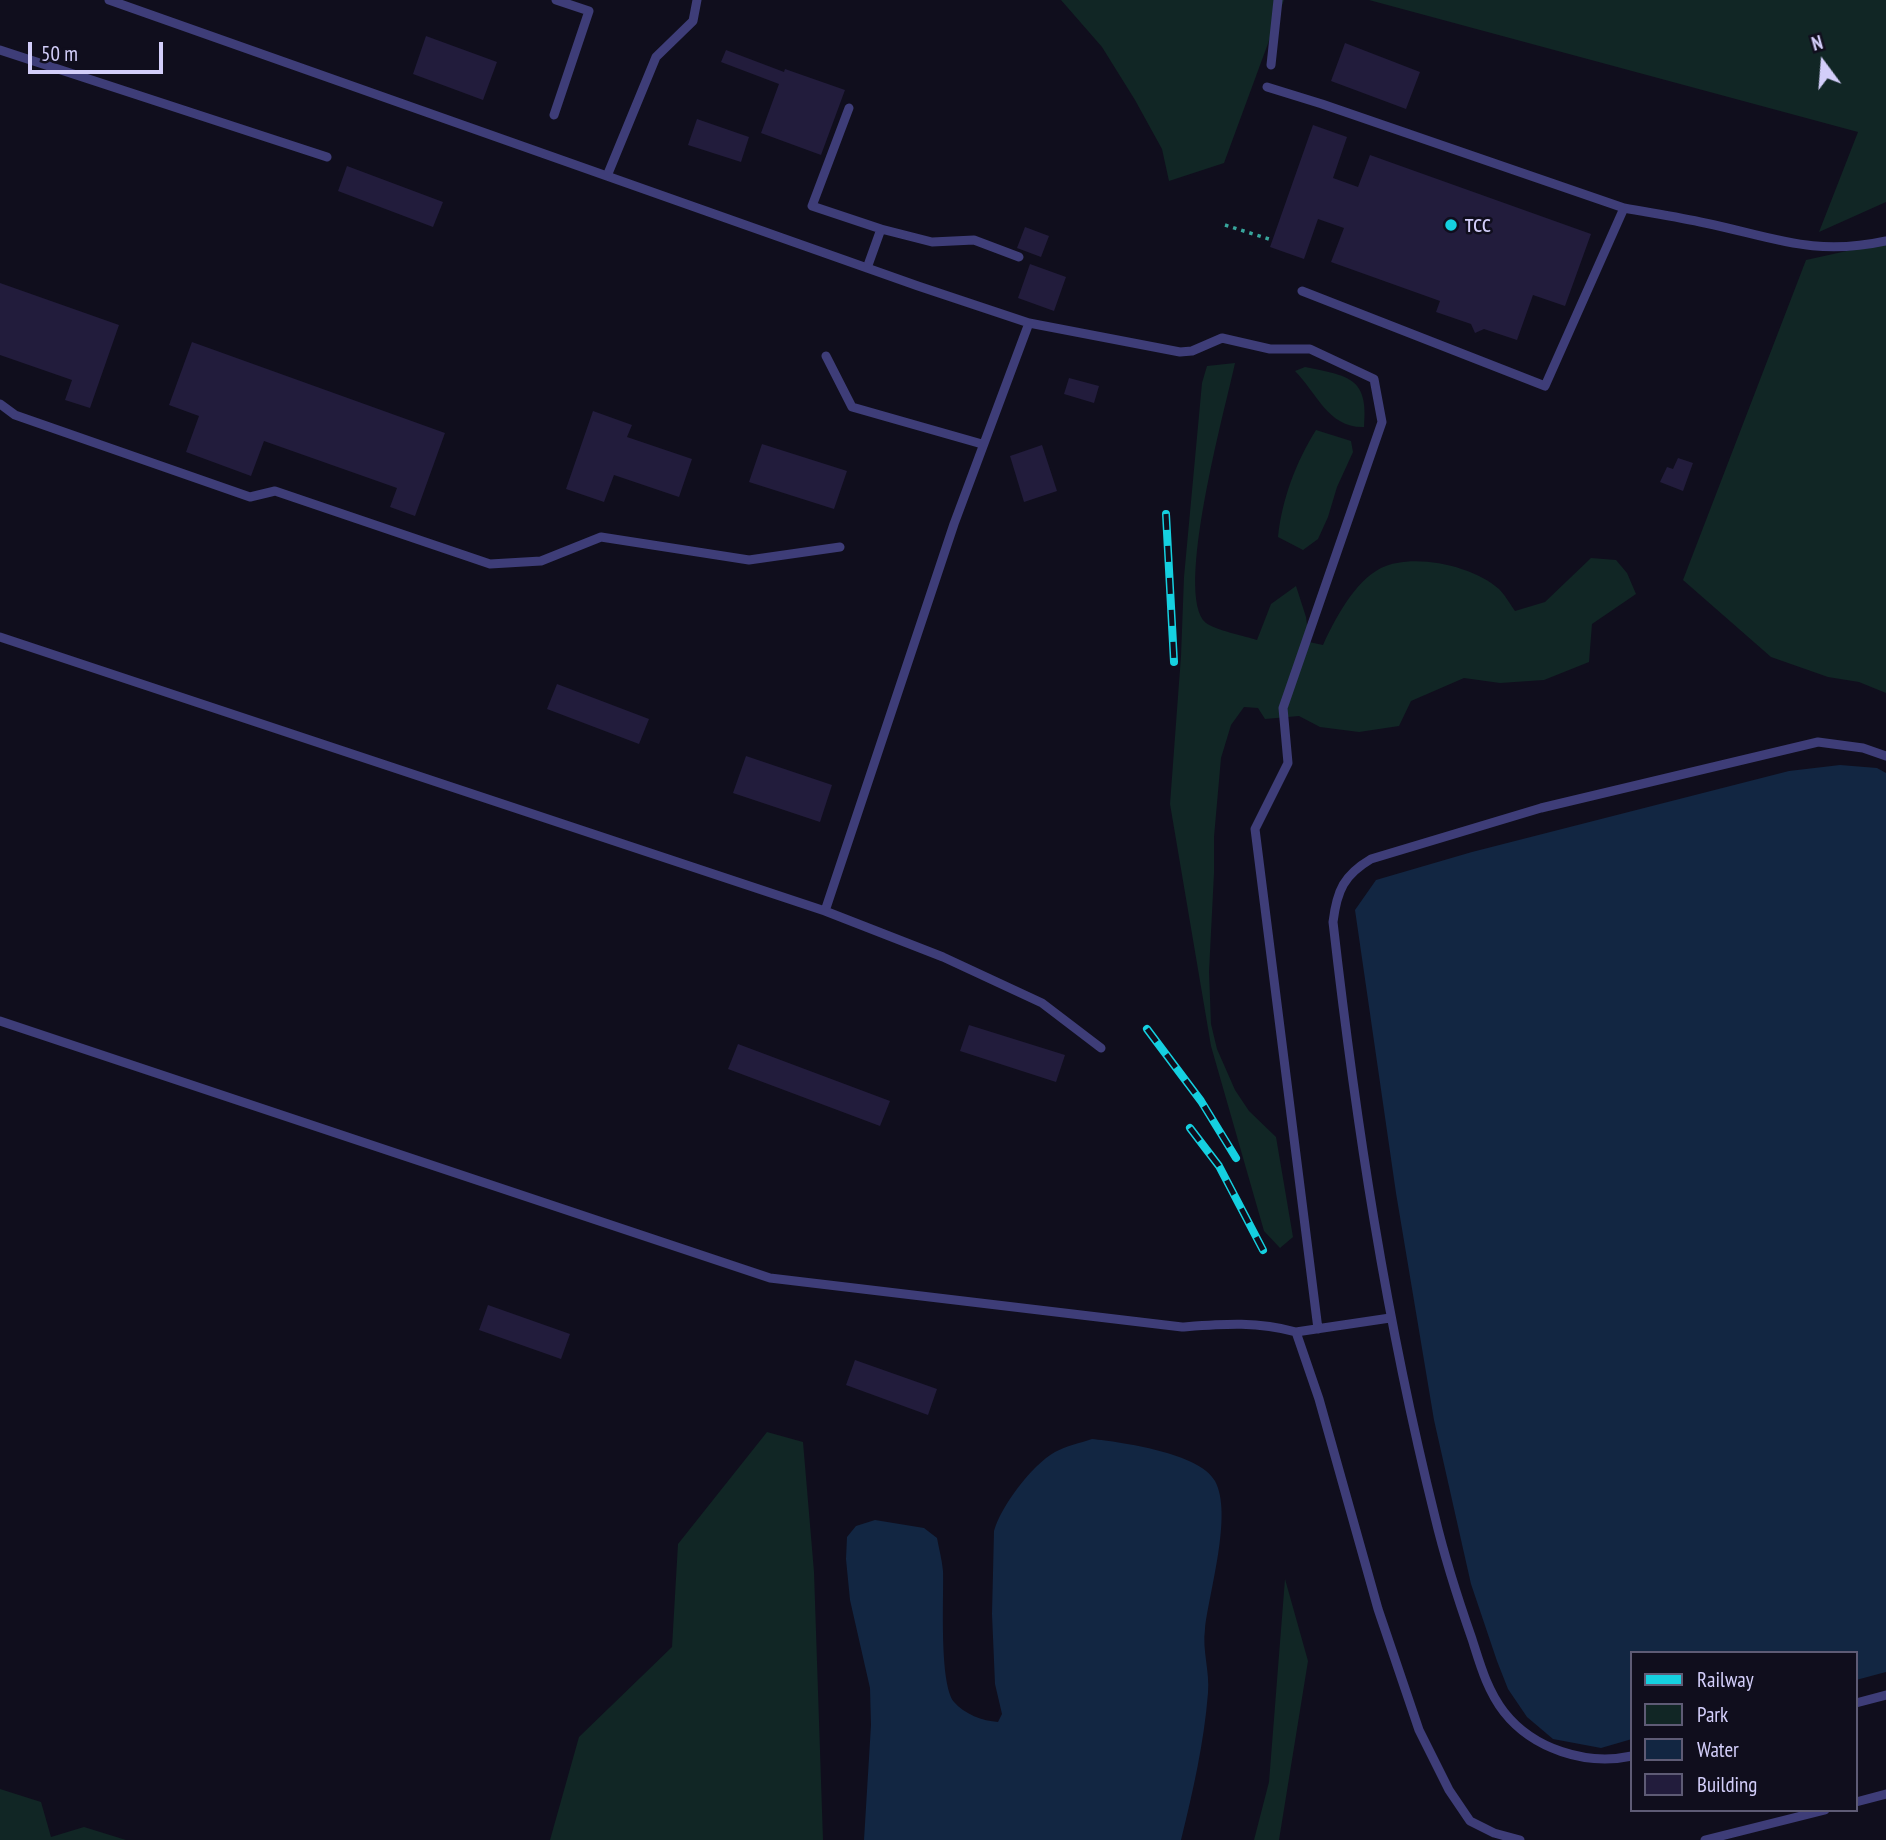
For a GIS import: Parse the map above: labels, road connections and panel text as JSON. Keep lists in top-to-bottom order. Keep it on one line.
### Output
{"places":["тсс"],"legend":["Railway","Park","Water","Building"],"scale_bar":"50 m","north":"top"}
